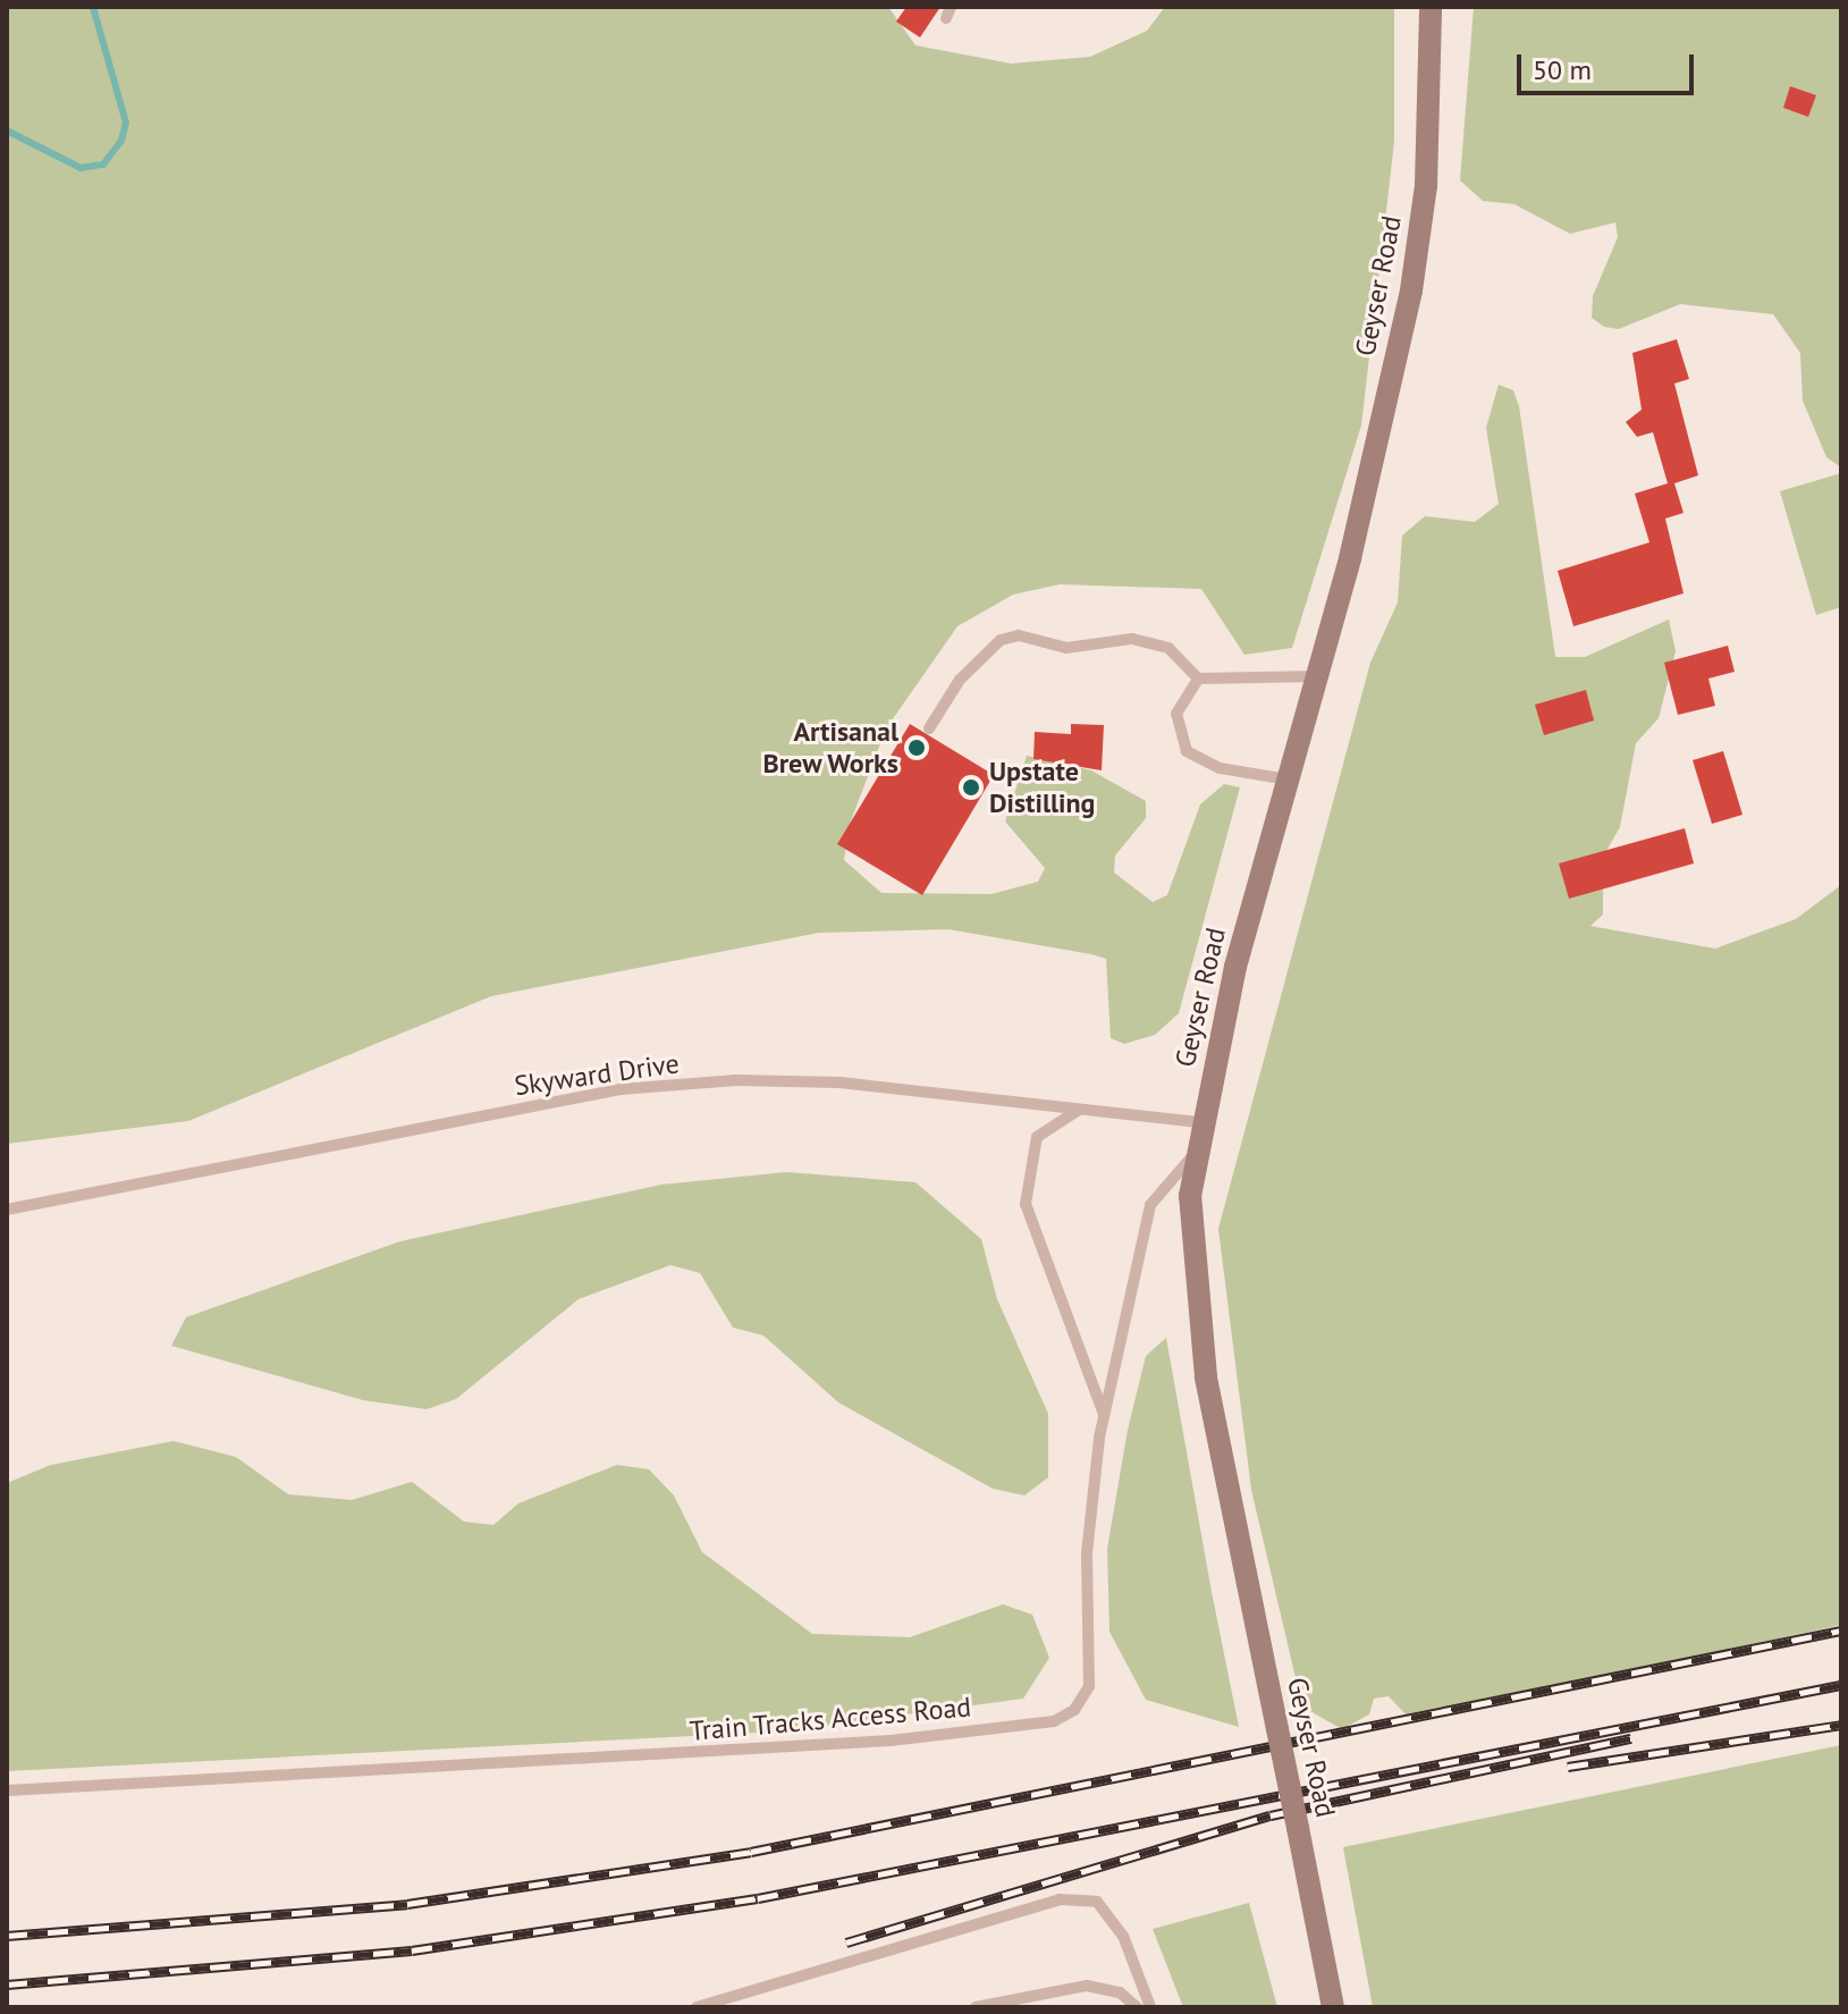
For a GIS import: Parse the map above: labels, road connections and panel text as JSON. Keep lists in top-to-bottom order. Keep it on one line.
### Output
{"streets":{"street":["Geyser Road"],"lane":["Skyward Drive","Train Tracks Access Road"]},"crossings":[["Geyser Road","Skyward Drive"],["Geyser Road","Train Tracks Access Road"]],"places":["Artisanal Brew Works","Upstate Distilling"],"scale_bar":"50 m"}
